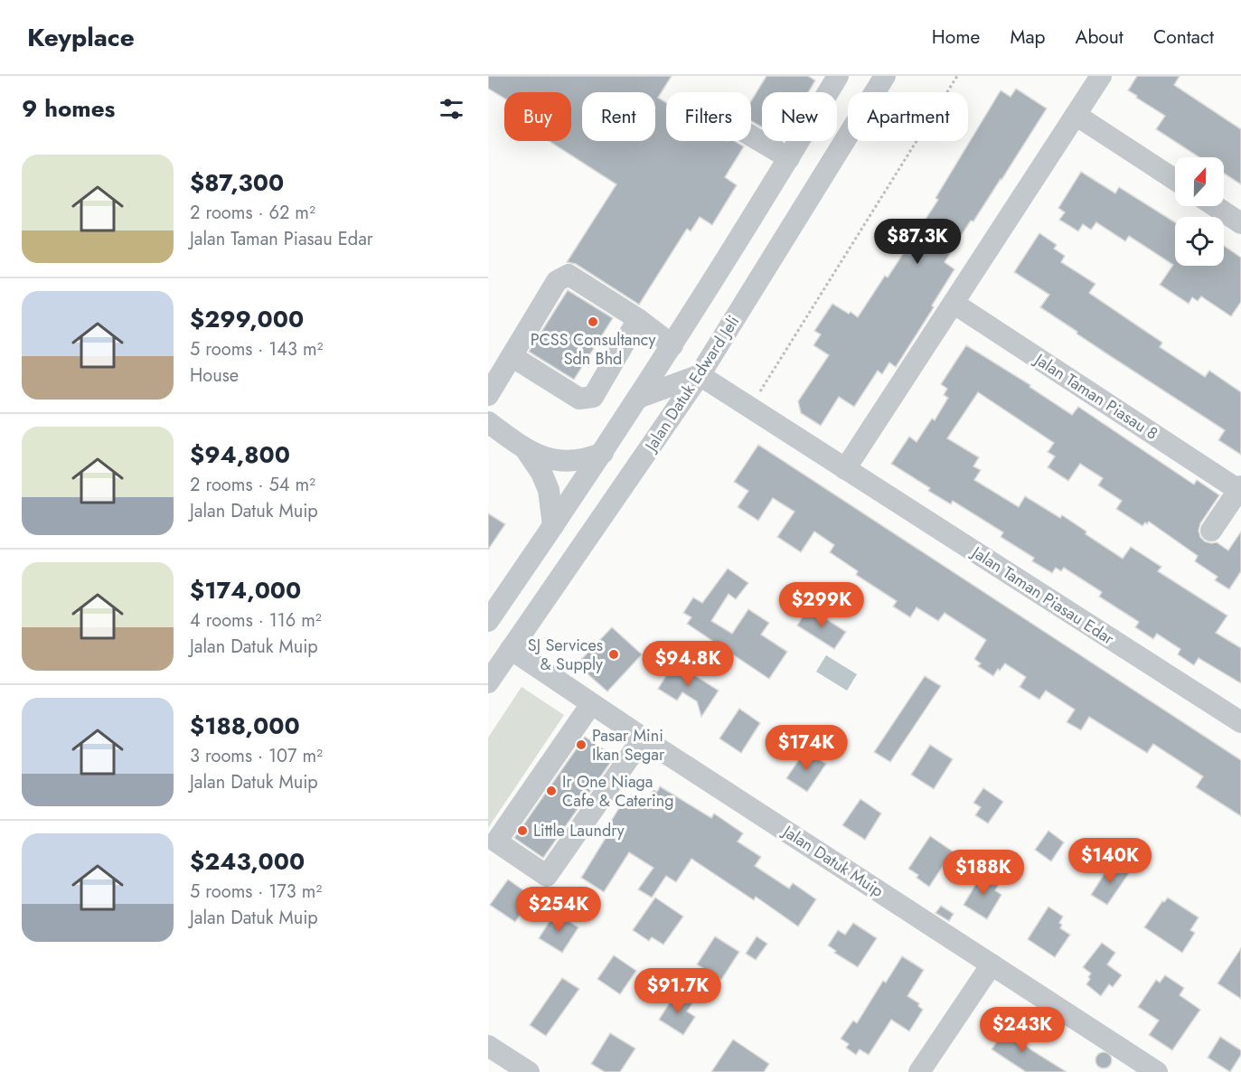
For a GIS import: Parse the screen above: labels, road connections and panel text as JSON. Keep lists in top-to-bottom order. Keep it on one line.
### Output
{"streets":{"street":["Jalan Datuk Edward Jeli","Jalan Taman Piasau 8","Jalan Taman Piasau Edar","Jalan Datuk Muip"]},"crossings":[["Jalan Datuk Edward Jeli","Jalan Taman Piasau Edar"],["Jalan Datuk Edward Jeli","Jalan Datuk Muip"]],"places":["PCSS Consultancy Sdn Bhd","SJ Services & Supply","Pasar Mini Ikan Segar","Ir One Niaga Cafe & Catering","Little Laundry"],"north":"top","page":{"header":"Keyplace","nav":["Home","Map","About","Contact"],"heading":"9 homes","chip":["Buy","Rent","Filters","New","Apartment"],"list":[{"name":"$87,300","note":"2 rooms · 62 m² · Jalan Taman Piasau Edar"},{"name":"$299,000","note":"5 rooms · 143 m² · House"},{"name":"$94,800","note":"2 rooms · 54 m² · Jalan Datuk Muip"},{"name":"$174,000","note":"4 rooms · 116 m² · Jalan Datuk Muip"},{"name":"$188,000","note":"3 rooms · 107 m² · Jalan Datuk Muip"},{"name":"$243,000","note":"5 rooms · 173 m² · Jalan Datuk Muip"}],"price":["$87.3K","$299K","$94.8K","$174K","$140K","$188K","$254K","$91.7K","$243K"]}}
